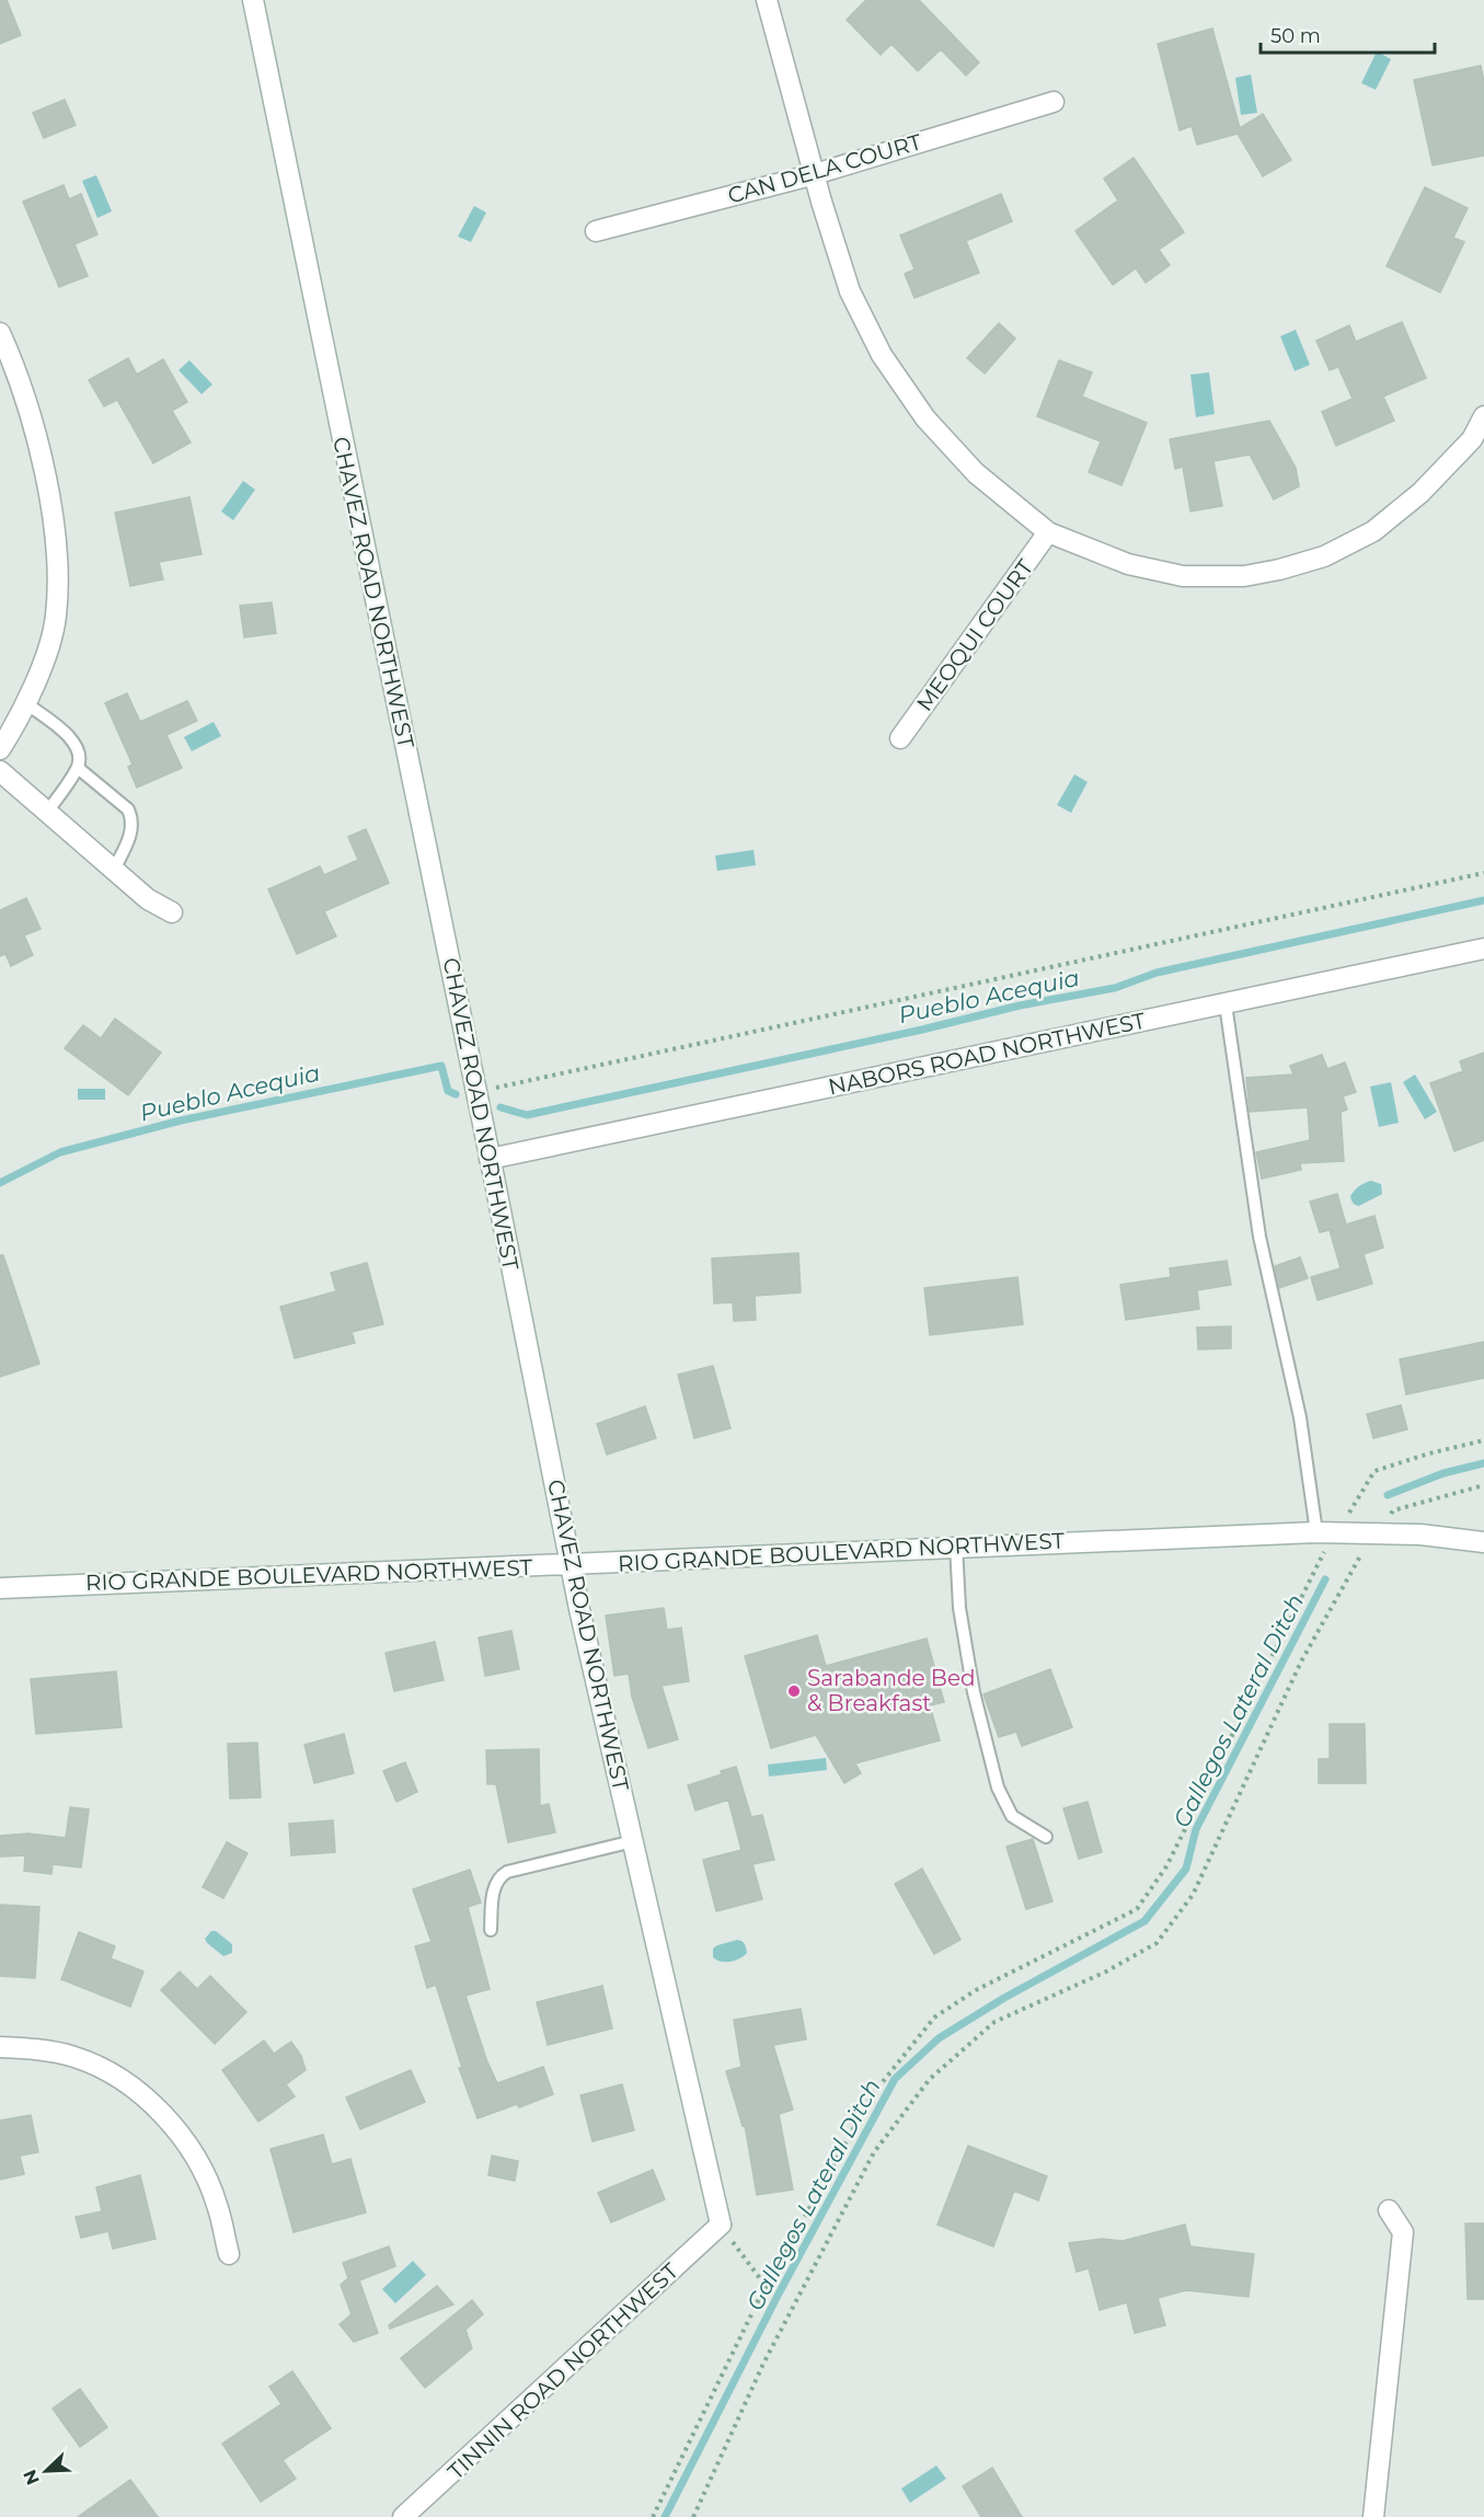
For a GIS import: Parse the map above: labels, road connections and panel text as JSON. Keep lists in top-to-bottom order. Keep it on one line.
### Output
{"streets":{"street":["CAN DELA COURT","CHAVEZ ROAD NORTHWEST","MEOQUI COURT","NABORS ROAD NORTHWEST","RIO GRANDE BOULEVARD NORTHWEST","TINNIN ROAD NORTHWEST"]},"crossings":[["CHAVEZ ROAD NORTHWEST","NABORS ROAD NORTHWEST"],["CHAVEZ ROAD NORTHWEST","RIO GRANDE BOULEVARD NORTHWEST"],["CHAVEZ ROAD NORTHWEST","TINNIN ROAD NORTHWEST"]],"water":["Pueblo Acequia","Gallegos Lateral Ditch"],"places":["Sarabande Bed & Breakfast"],"scale_bar":"50 m","north":"bottom left"}
